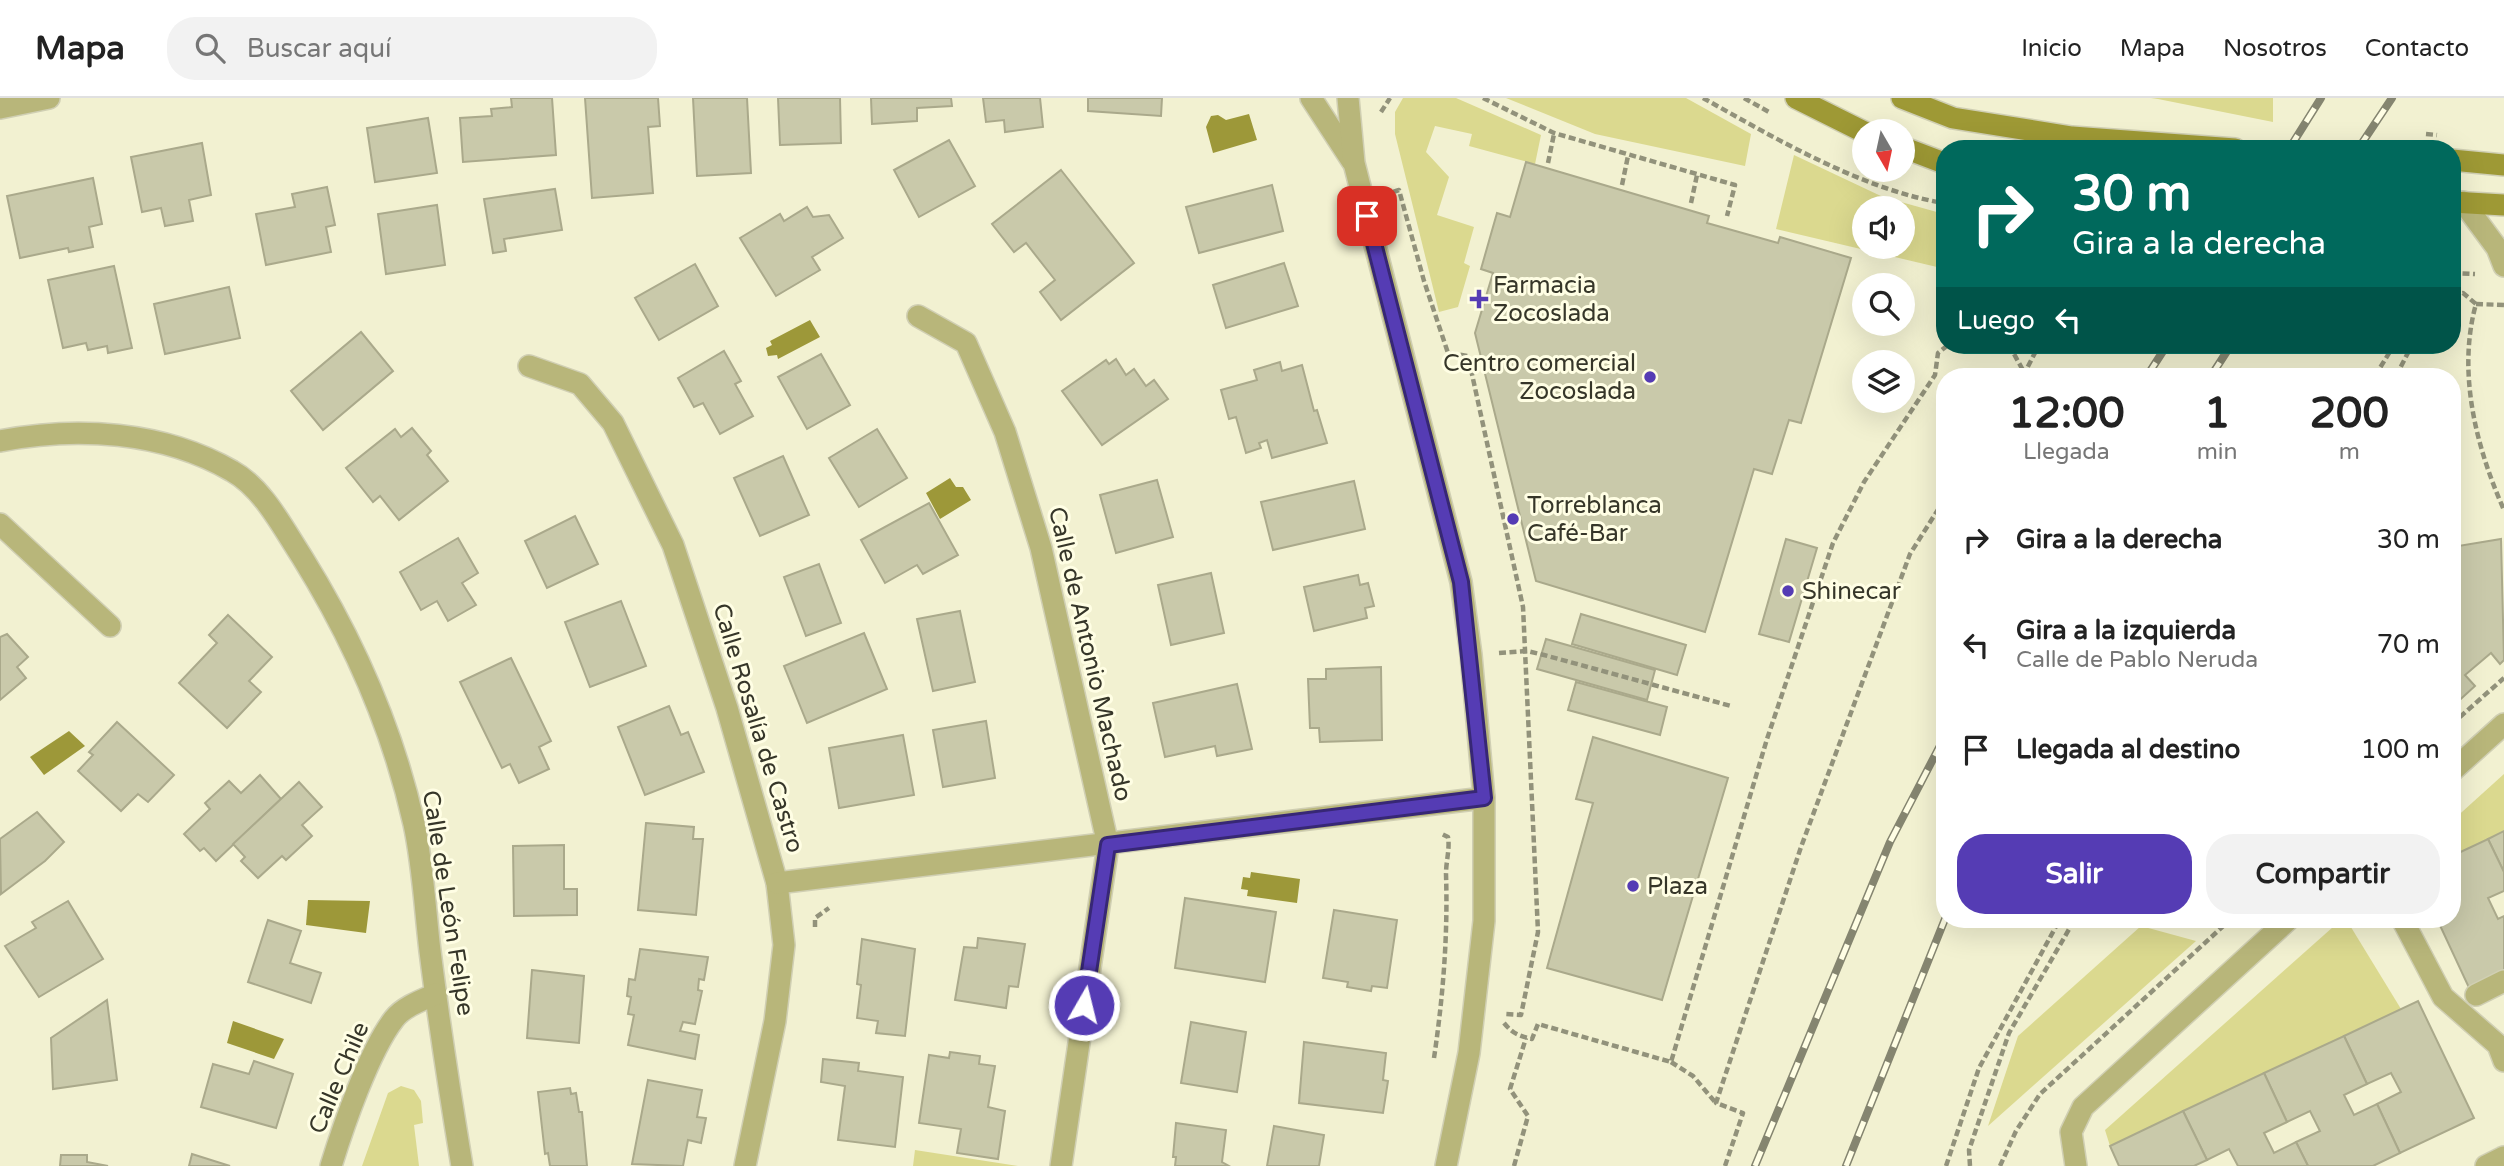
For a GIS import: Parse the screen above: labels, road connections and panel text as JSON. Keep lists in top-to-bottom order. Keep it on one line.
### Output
{"streets":{"street":["Calle de Antonio Machado","Calle Rosalía de Castro","Calle de León Felipe","Calle Chile"]},"crossings":[["Calle de León Felipe","Calle Chile"]],"places":{"health":["Farmacia Zocoslada"],"other":["Centro comercial Zocoslada","Torreblanca Café-Bar","Shinecar","Plaza"]},"north":"bottom","page":{"header":"Mapa","search":"Buscar aquí","nav":["Inicio","Mapa","Nosotros","Contacto"],"turn":["30 m","Gira a la derecha"],"then":"Luego","eta":["12:00","Llegada","1","min","200","m"],"list":[{"name":"Gira a la derecha","value":"30 m"},{"name":"Gira a la izquierda","note":"Calle de Pablo Neruda","value":"70 m"},{"name":"Llegada al destino","value":"100 m"}],"buttons":["Salir","Compartir"]}}
